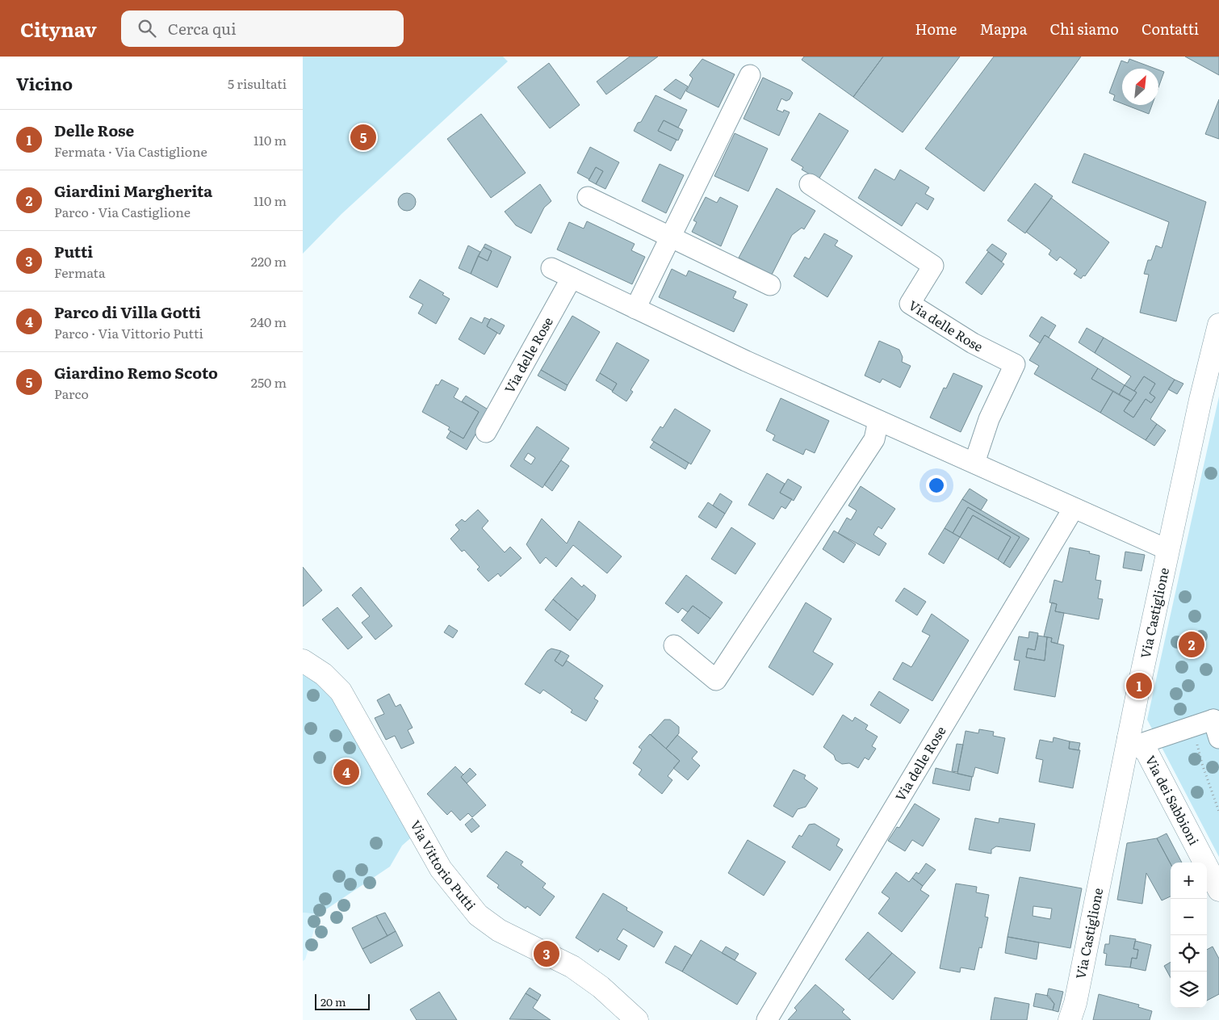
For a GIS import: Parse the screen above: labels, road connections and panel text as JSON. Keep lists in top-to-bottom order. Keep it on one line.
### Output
{"streets":{"street":["Via delle Rose","Via Castiglione","Via dei Sabbioni","Via Vittorio Putti"]},"crossings":[["Via Castiglione","Via dei Sabbioni"]],"scale_bar":"20 m","north":"top right","page":{"header":"Citynav","search":"Cerca qui","nav":["Home","Mappa","Chi siamo","Contatti"],"heading":["Vicino","5 risultati"],"list":[{"mark":"1","name":"Delle Rose","note":"Fermata · Via Castiglione","value":"110 m"},{"mark":"2","name":"Giardini Margherita","note":"Parco · Via Castiglione","value":"110 m"},{"mark":"3","name":"Putti","note":"Fermata","value":"220 m"},{"mark":"4","name":"Parco di Villa Gotti","note":"Parco · Via Vittorio Putti","value":"240 m"},{"mark":"5","name":"Giardino Remo Scoto","note":"Parco","value":"250 m"}],"pins":["5","2","1","4","3"],"map_buttons":["+","−"],"scale":"20 m"}}
